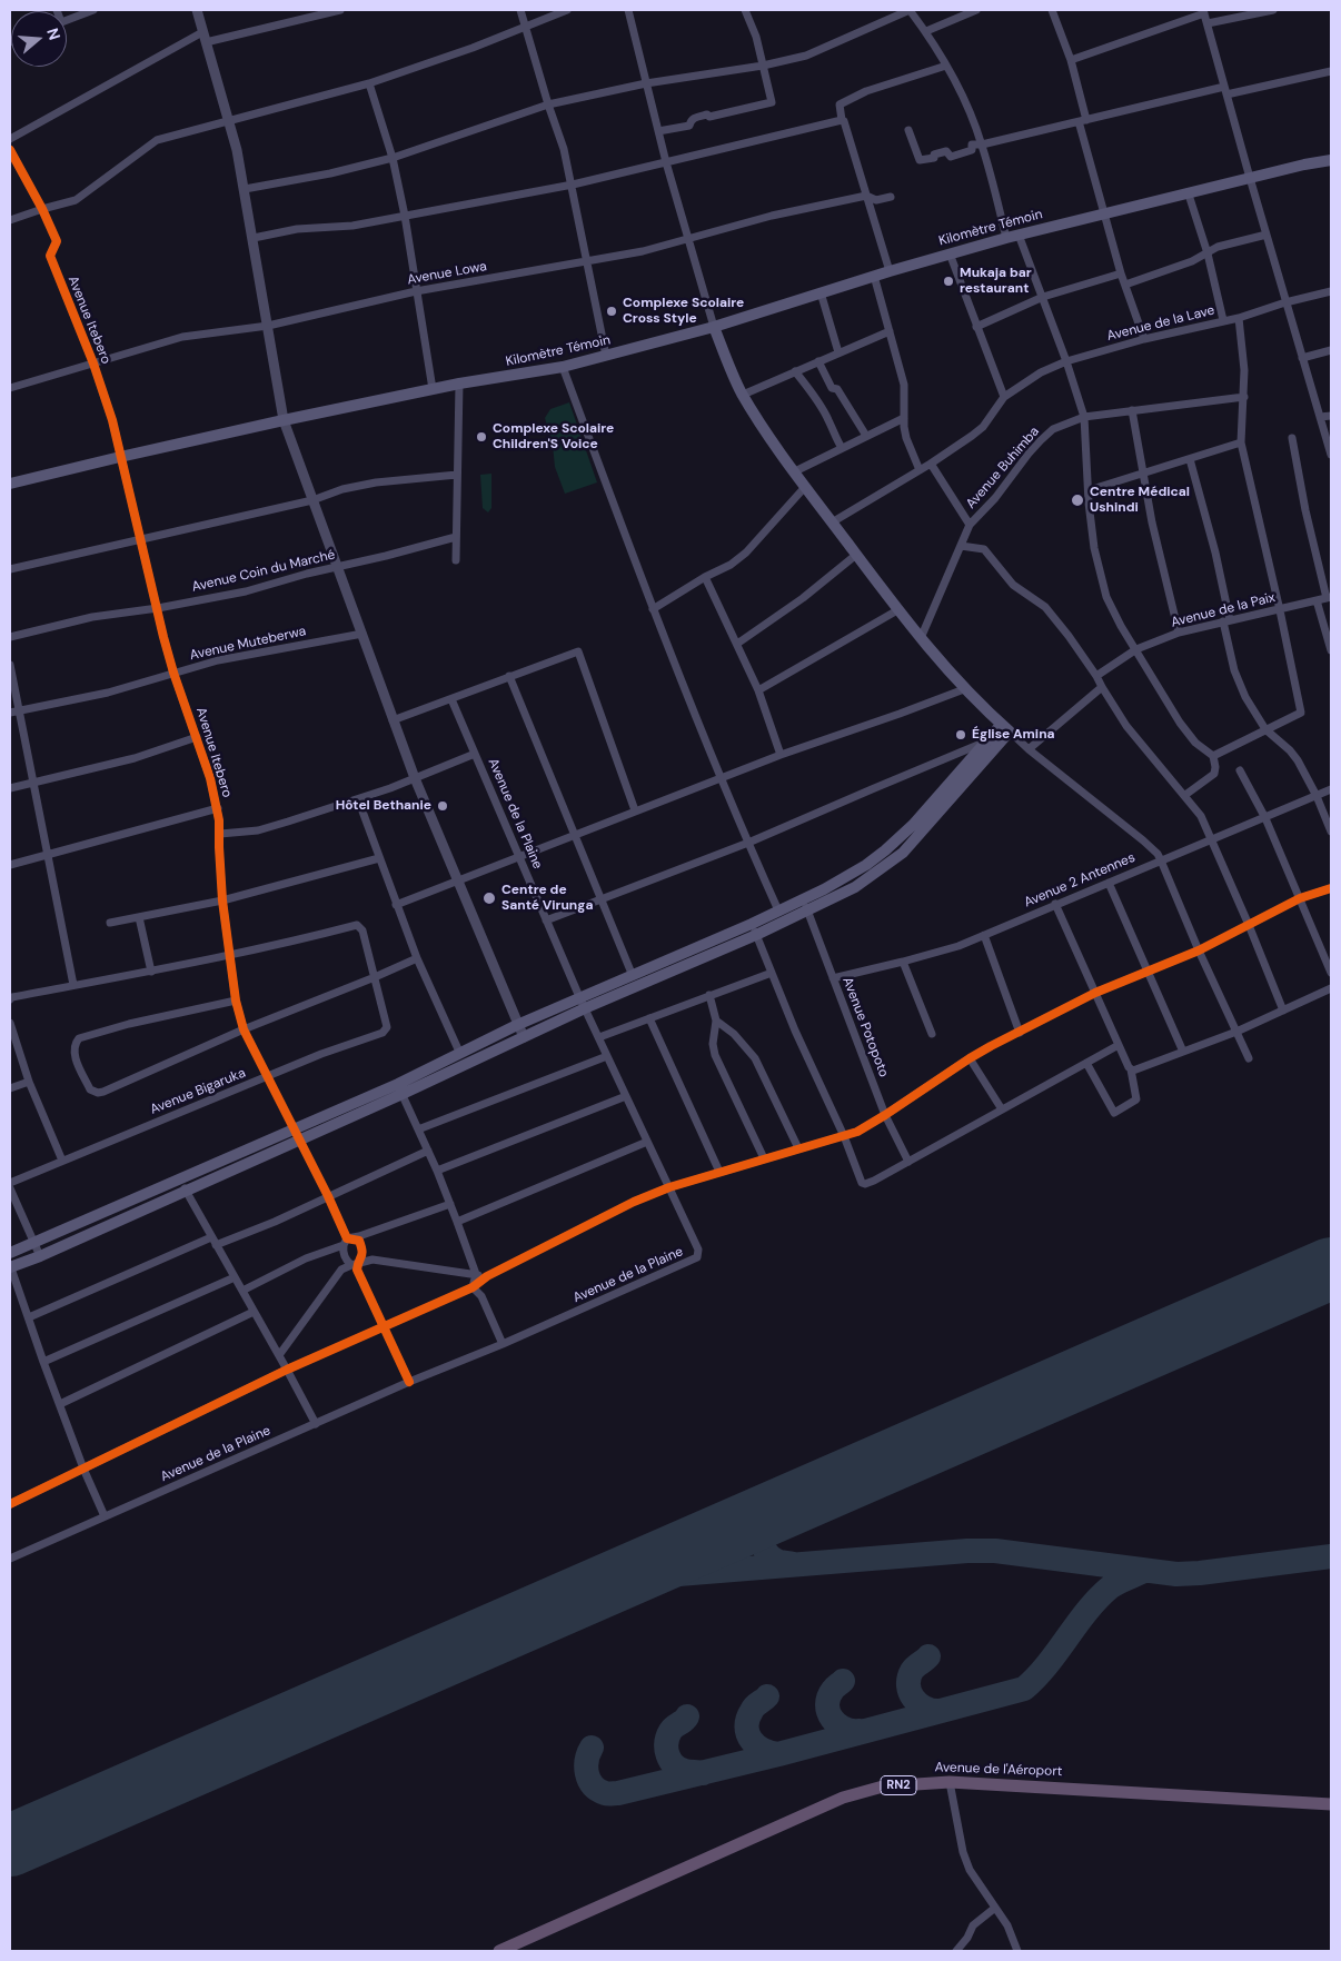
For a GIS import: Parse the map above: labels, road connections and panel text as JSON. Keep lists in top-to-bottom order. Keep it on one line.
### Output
{"streets":{"highway":["Avenue de l'Aéroport","RN2"],"main road":["Kilomètre Témoin"],"street":["Avenue Lowa","Avenue Itebero","Avenue de la Lave","Avenue Buhimba","Avenue Coin du Marché","Avenue de la Paix","Avenue Muteberwa","Avenue de la Plaine","Avenue 2 Antennes","Avenue Potopoto","Avenue Bigaruka"]},"crossings":[["Kilomètre Témoin","Avenue Itebero"],["Avenue Lowa","Avenue Itebero"],["Avenue Itebero","Avenue Coin du Marché"],["Avenue Itebero","Avenue Muteberwa"],["Avenue Itebero","Avenue de la Plaine"],["Avenue Itebero","Avenue Bigaruka"],["Avenue 2 Antennes","Avenue Potopoto"]],"places":["Mukaja bar restaurant","Complexe Scolaire Cross Style","Complexe Scolaire Children'S Voice","Centre Médical Ushindi","Église Amina","Hôtel Bethanie","Centre de Santé Virunga"],"north":"right"}
